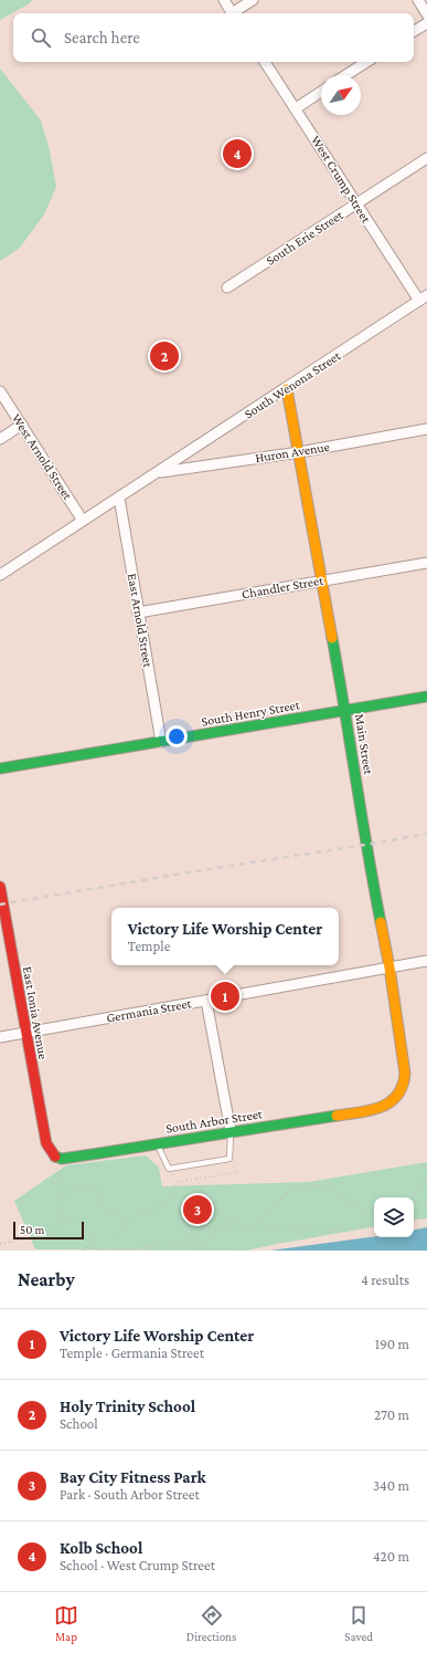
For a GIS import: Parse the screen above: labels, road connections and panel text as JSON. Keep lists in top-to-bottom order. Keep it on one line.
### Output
{"streets":{"street":["West Crump Street","South Erie Street","South Wenona Street","Huron Avenue","West Arnold Street","Chandler Street","East Arnold Street","South Henry Street","Main Street","Germania Street","East Ionia Avenue","South Arbor Street"]},"crossings":[["West Crump Street","South Erie Street"],["West Crump Street","South Wenona Street"],["South Wenona Street","Huron Avenue"],["South Wenona Street","East Arnold Street"],["South Wenona Street","Main Street"],["Huron Avenue","Main Street"],["Chandler Street","East Arnold Street"],["Chandler Street","Main Street"],["East Arnold Street","South Henry Street"],["South Henry Street","Main Street"],["Main Street","Germania Street"],["Main Street","South Arbor Street"],["Germania Street","East Ionia Avenue"],["East Ionia Avenue","South Arbor Street"]],"scale_bar":"50 m","north":"top right","page":{"search":"Search here","pins":["4","2","1","3"],"popup":["Victory Life Worship Center","Temple"],"scale":"50 m","heading":["Nearby","4 results"],"list":[{"mark":"1","name":"Victory Life Worship Center","note":"Temple · Germania Street","value":"190 m"},{"mark":"2","name":"Holy Trinity School","note":"School","value":"270 m"},{"mark":"3","name":"Bay City Fitness Park","note":"Park · South Arbor Street","value":"340 m"},{"mark":"4","name":"Kolb School","note":"School · West Crump Street","value":"420 m"}],"nav":["Map","Directions","Saved"]}}
